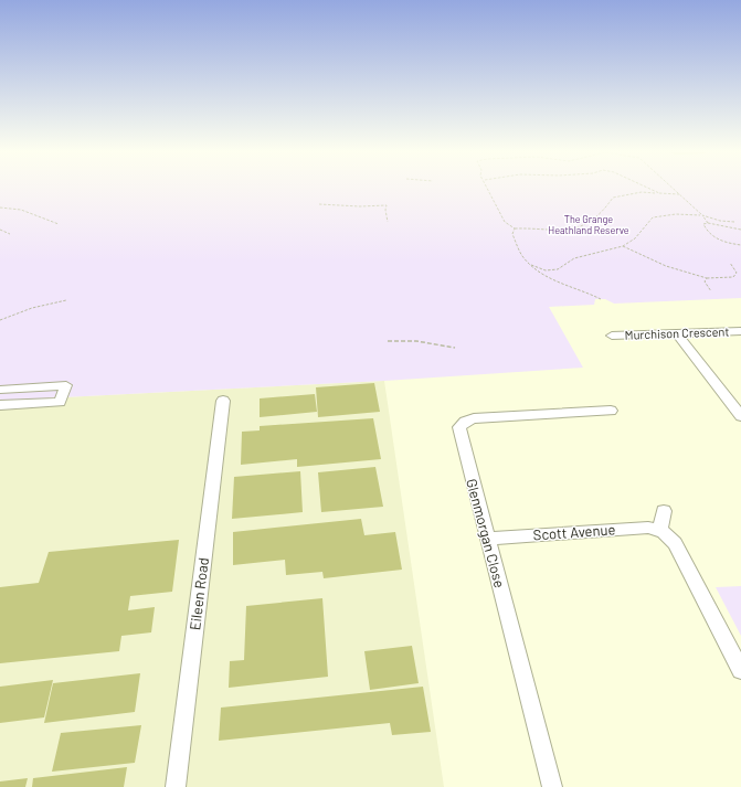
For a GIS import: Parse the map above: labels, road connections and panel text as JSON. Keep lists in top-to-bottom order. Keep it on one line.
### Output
{"streets":{"street":["Murchison Crescent","Scott Avenue","Glenmorgan Close","Eileen Road"]},"crossings":[["Scott Avenue","Glenmorgan Close"]],"parks":["The Grange Heathland Reserve"]}
